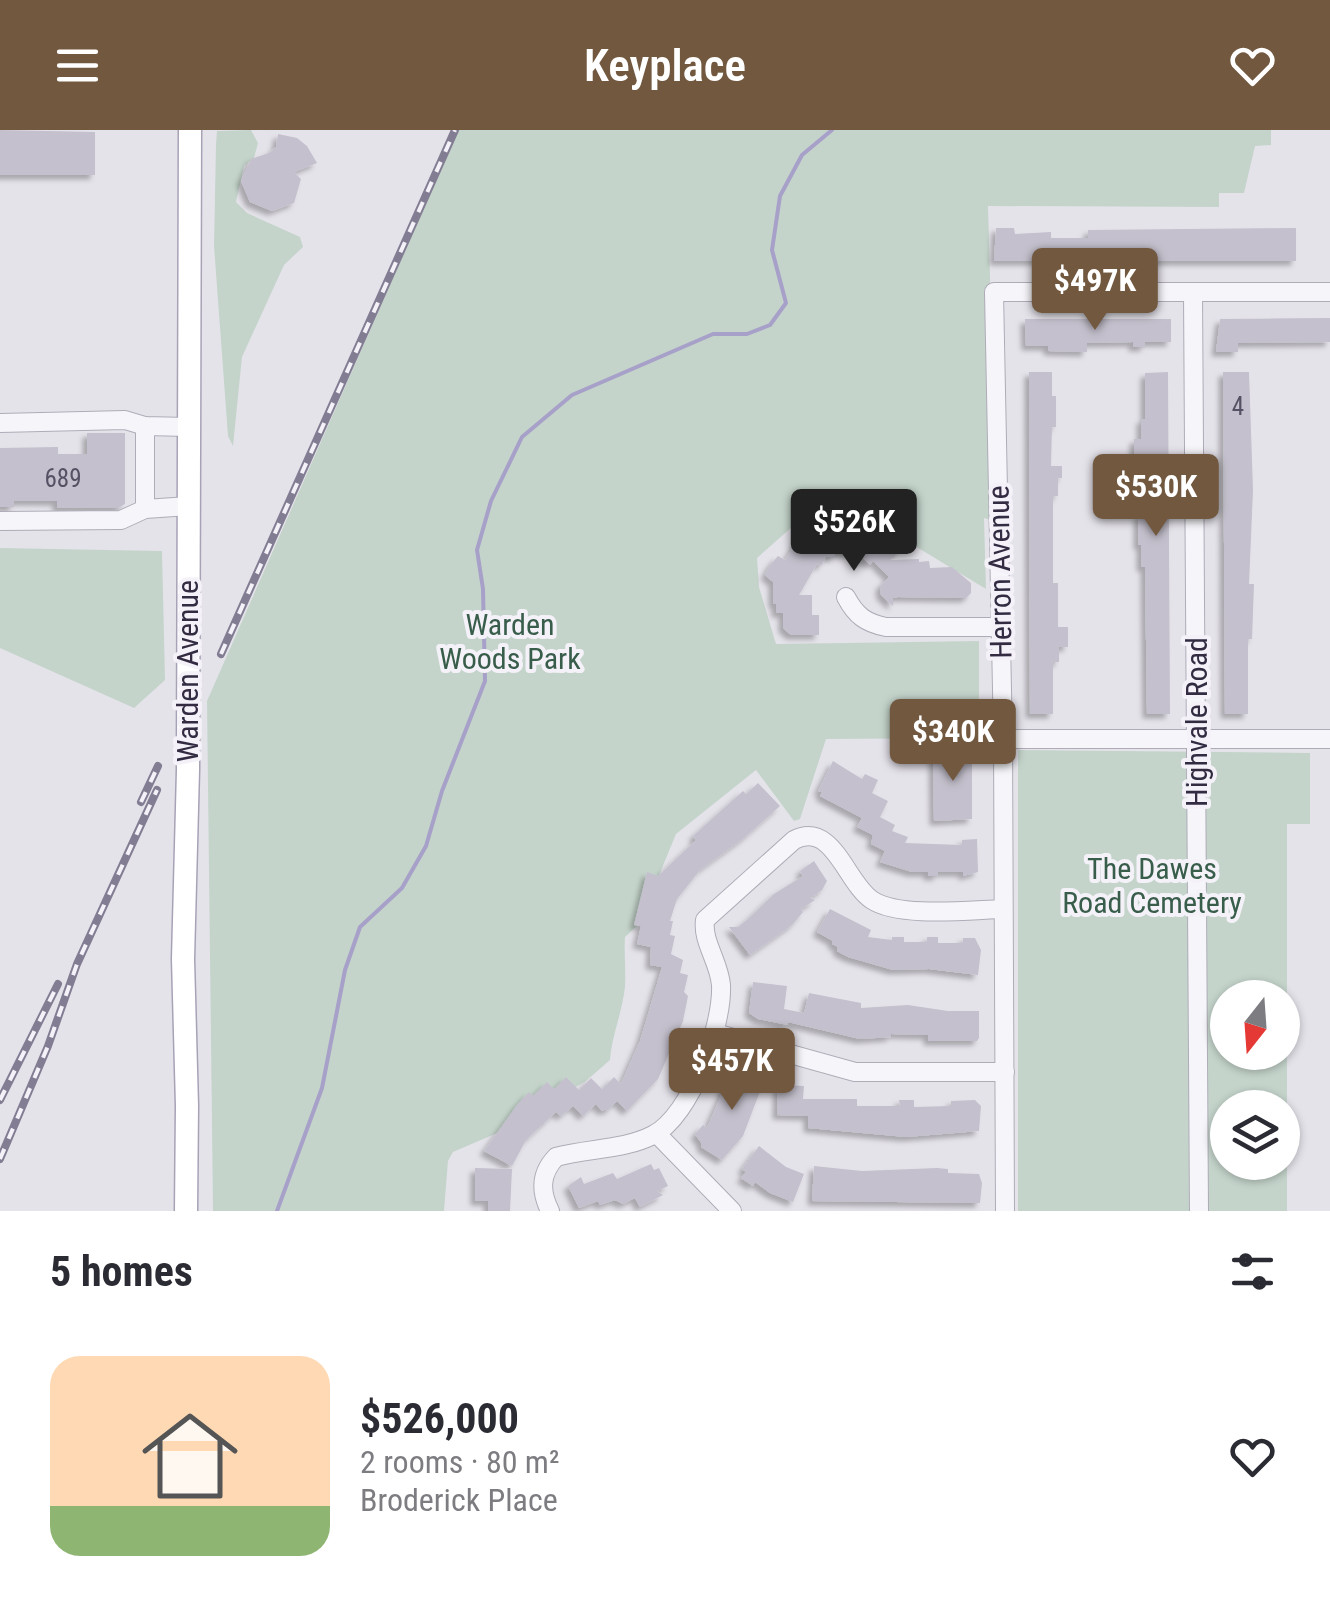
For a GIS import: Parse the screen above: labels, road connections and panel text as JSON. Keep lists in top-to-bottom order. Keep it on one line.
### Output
{"streets":{"main road":["Warden Avenue"],"street":["Herron Avenue","Highvale Road"]},"crossings":[["Herron Avenue","Highvale Road"]],"parks":["Warden Woods Park","The Dawes Road Cemetery"],"house_numbers":["4","689"],"north":"bottom","page":{"header":"Keyplace","price":["$497K","$530K","$526K","$340K","$457K"],"heading":"5 homes","list":[{"name":"$526,000","note":"2 rooms · 80 m² · Broderick Place"}]}}
